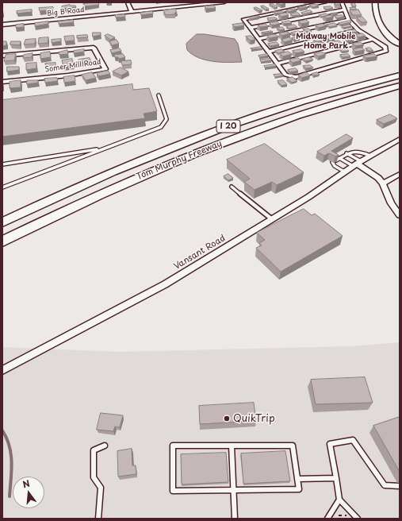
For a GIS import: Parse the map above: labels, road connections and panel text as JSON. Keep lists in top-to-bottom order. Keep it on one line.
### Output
{"streets":{"highway":["I 20","Tom Murphy Freeway"],"street":["Big B Road","Somer Mill Road","Vansant Road"]},"districts":["Midway Mobile Home Park"],"places":["QuikTrip"],"north":"top"}
